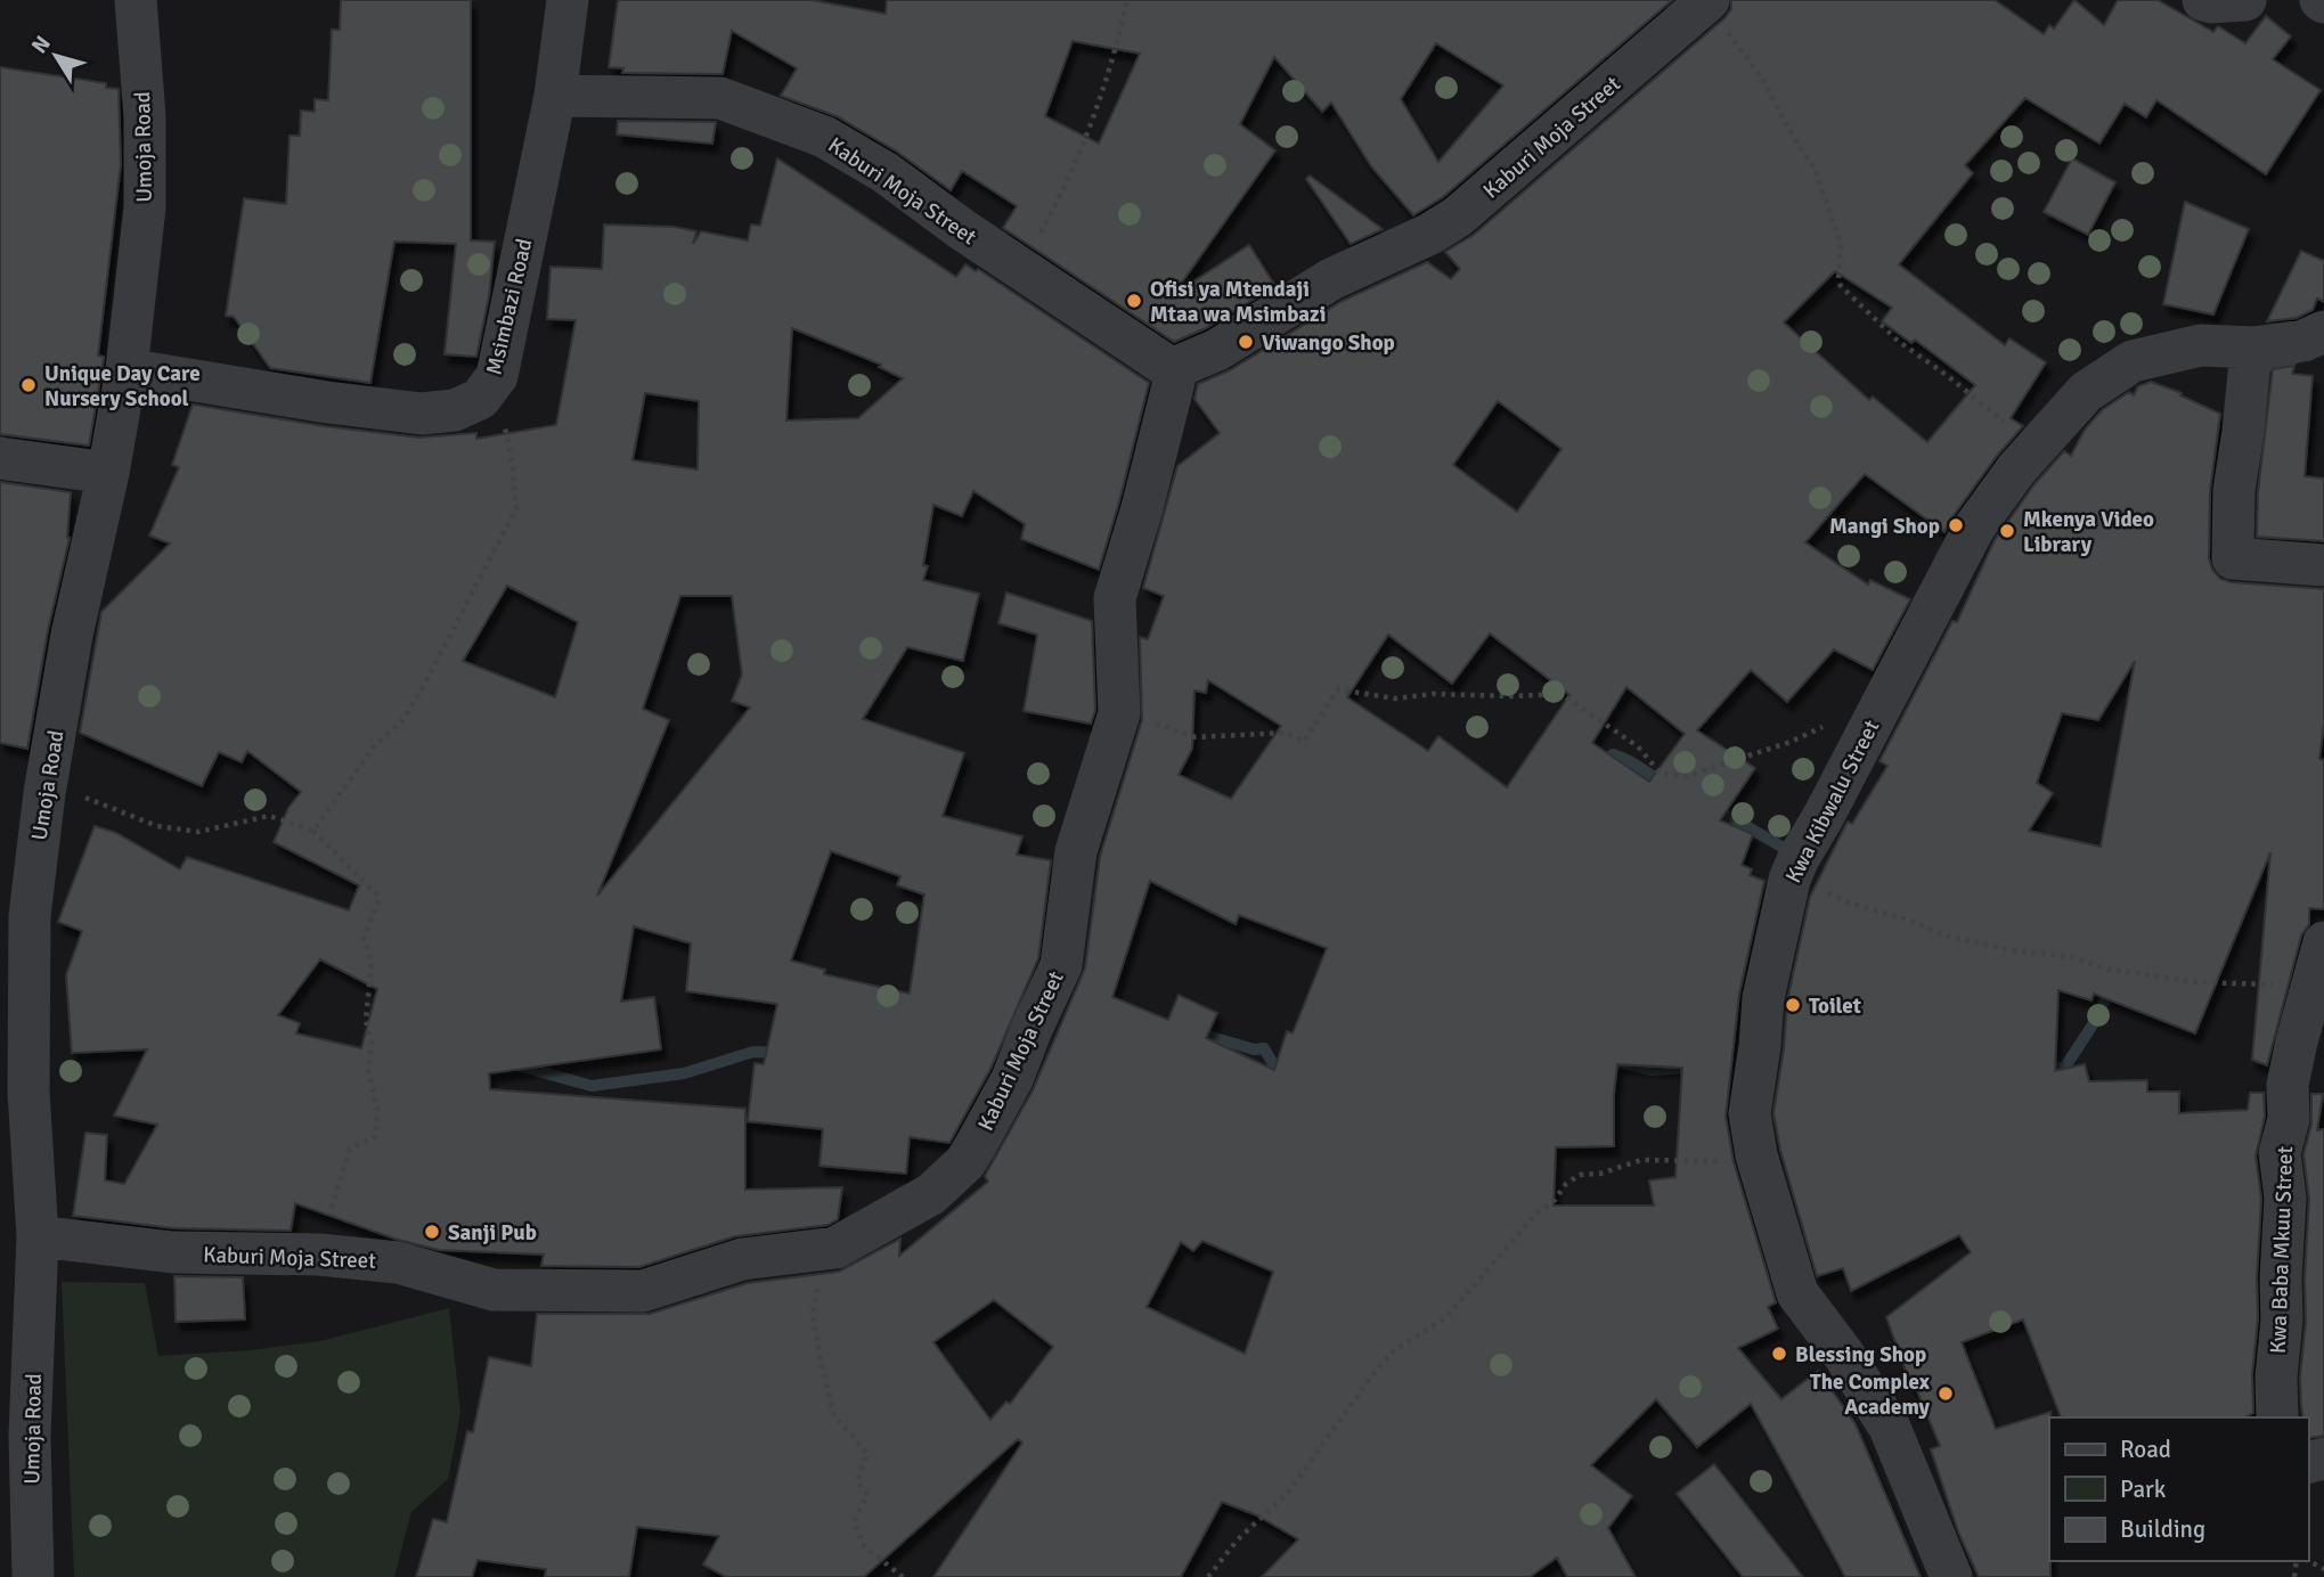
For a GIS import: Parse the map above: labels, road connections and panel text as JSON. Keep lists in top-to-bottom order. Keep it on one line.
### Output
{"streets":{"street":["Kaburi Moja Street","Umoja Road","Msimbazi Road","Kwa Kibwalu Street","Kwa Baba Mkuu Street"]},"crossings":[["Kaburi Moja Street","Umoja Road"],["Kaburi Moja Street","Msimbazi Road"],["Umoja Road","Msimbazi Road"]],"places":["Ofisi ya Mtendaji Mtaa wa Msimbazi","Viwango Shop","Unique Day Care Nursery School","Mangi Shop","Mkenya Video Library","Toilet","Sanji Pub","Blessing Shop","The Complex Academy"],"legend":["Road","Park","Building"],"north":"top left"}
